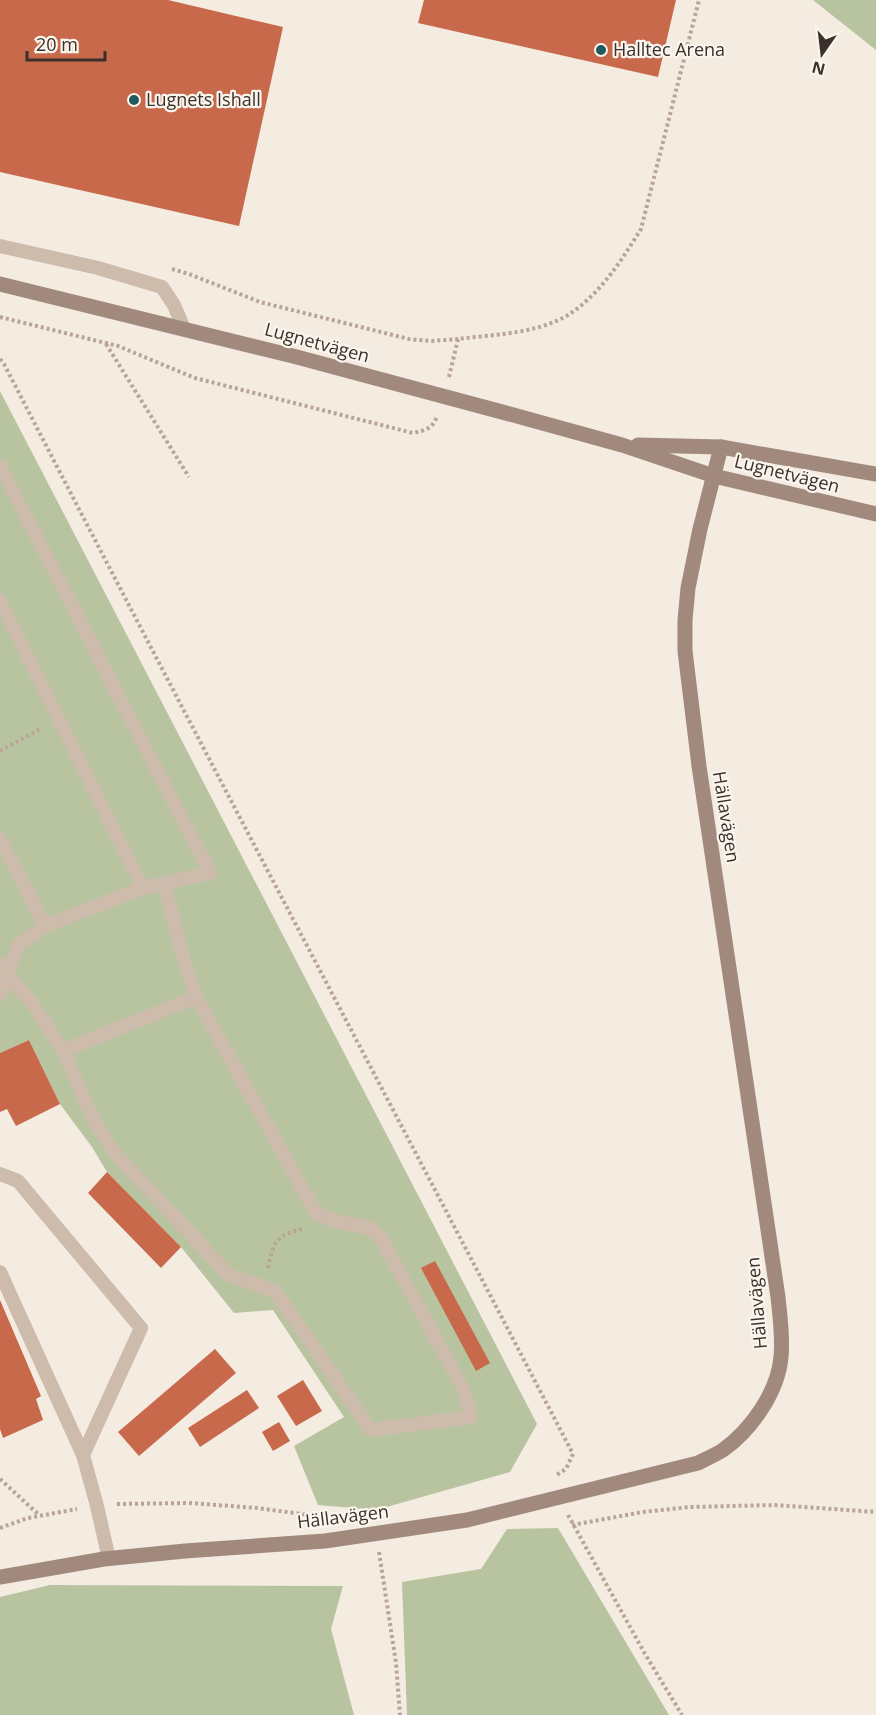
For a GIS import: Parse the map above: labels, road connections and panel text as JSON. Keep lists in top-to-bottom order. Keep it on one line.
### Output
{"streets":{"street":["Lugnetvägen","Hällavägen"]},"crossings":[["Lugnetvägen","Hällavägen"]],"places":["Halltec Arena","Lugnets Ishall"],"scale_bar":"20 m","north":"bottom"}
